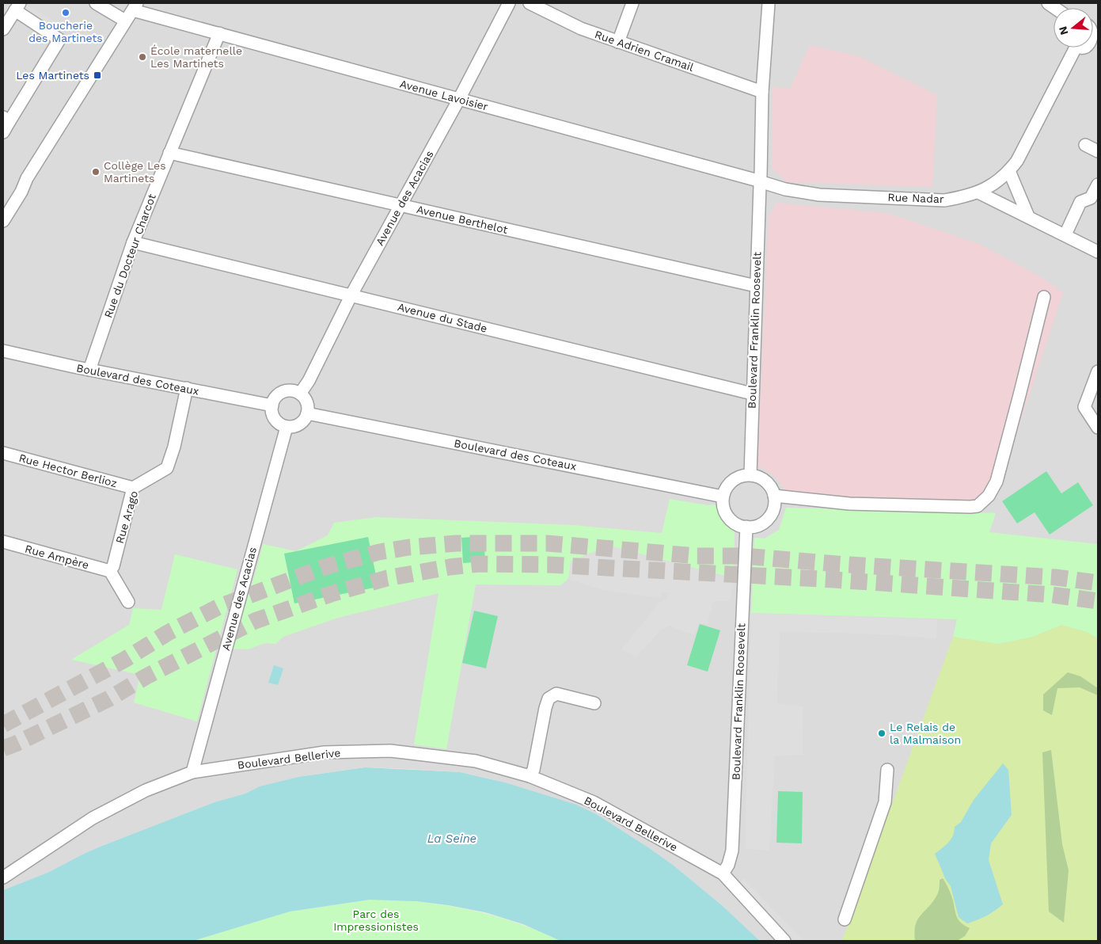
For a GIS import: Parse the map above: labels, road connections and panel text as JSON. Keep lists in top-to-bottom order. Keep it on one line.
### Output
{"streets":{"street":["Rue Adrien Cramail","Avenue Lavoisier","Avenue des Acacias","Rue Nadar","Avenue Berthelot","Rue du Docteur Charcot","Avenue du Stade","Boulevard Franklin Roosevelt","Boulevard des Coteaux","Rue Hector Berlioz","Rue Arago","Rue Ampère","Boulevard Bellerive"]},"crossings":[["Rue Adrien Cramail","Boulevard Franklin Roosevelt"],["Avenue Lavoisier","Avenue des Acacias"],["Avenue Lavoisier","Rue Nadar"],["Avenue Lavoisier","Rue du Docteur Charcot"],["Avenue Lavoisier","Boulevard Franklin Roosevelt"],["Avenue des Acacias","Avenue Berthelot"],["Avenue des Acacias","Avenue du Stade"],["Avenue des Acacias","Boulevard des Coteaux"],["Avenue des Acacias","Boulevard Bellerive"],["Rue Nadar","Boulevard Franklin Roosevelt"],["Avenue Berthelot","Rue du Docteur Charcot"],["Avenue Berthelot","Boulevard Franklin Roosevelt"],["Rue du Docteur Charcot","Avenue du Stade"],["Rue du Docteur Charcot","Boulevard des Coteaux"],["Avenue du Stade","Boulevard Franklin Roosevelt"],["Boulevard Franklin Roosevelt","Boulevard des Coteaux"],["Boulevard Franklin Roosevelt","Boulevard Bellerive"],["Boulevard des Coteaux","Rue Arago"],["Rue Hector Berlioz","Rue Arago"],["Rue Arago","Rue Ampère"]],"water":["La Seine"],"parks":["Parc des Impressionistes"],"places":{"other":["Boucherie des Martinets","École maternelle Les Martinets","Collège Les Martinets","Le Relais de la Malmaison"],"transit":["Les Martinets"]},"north":"left"}
